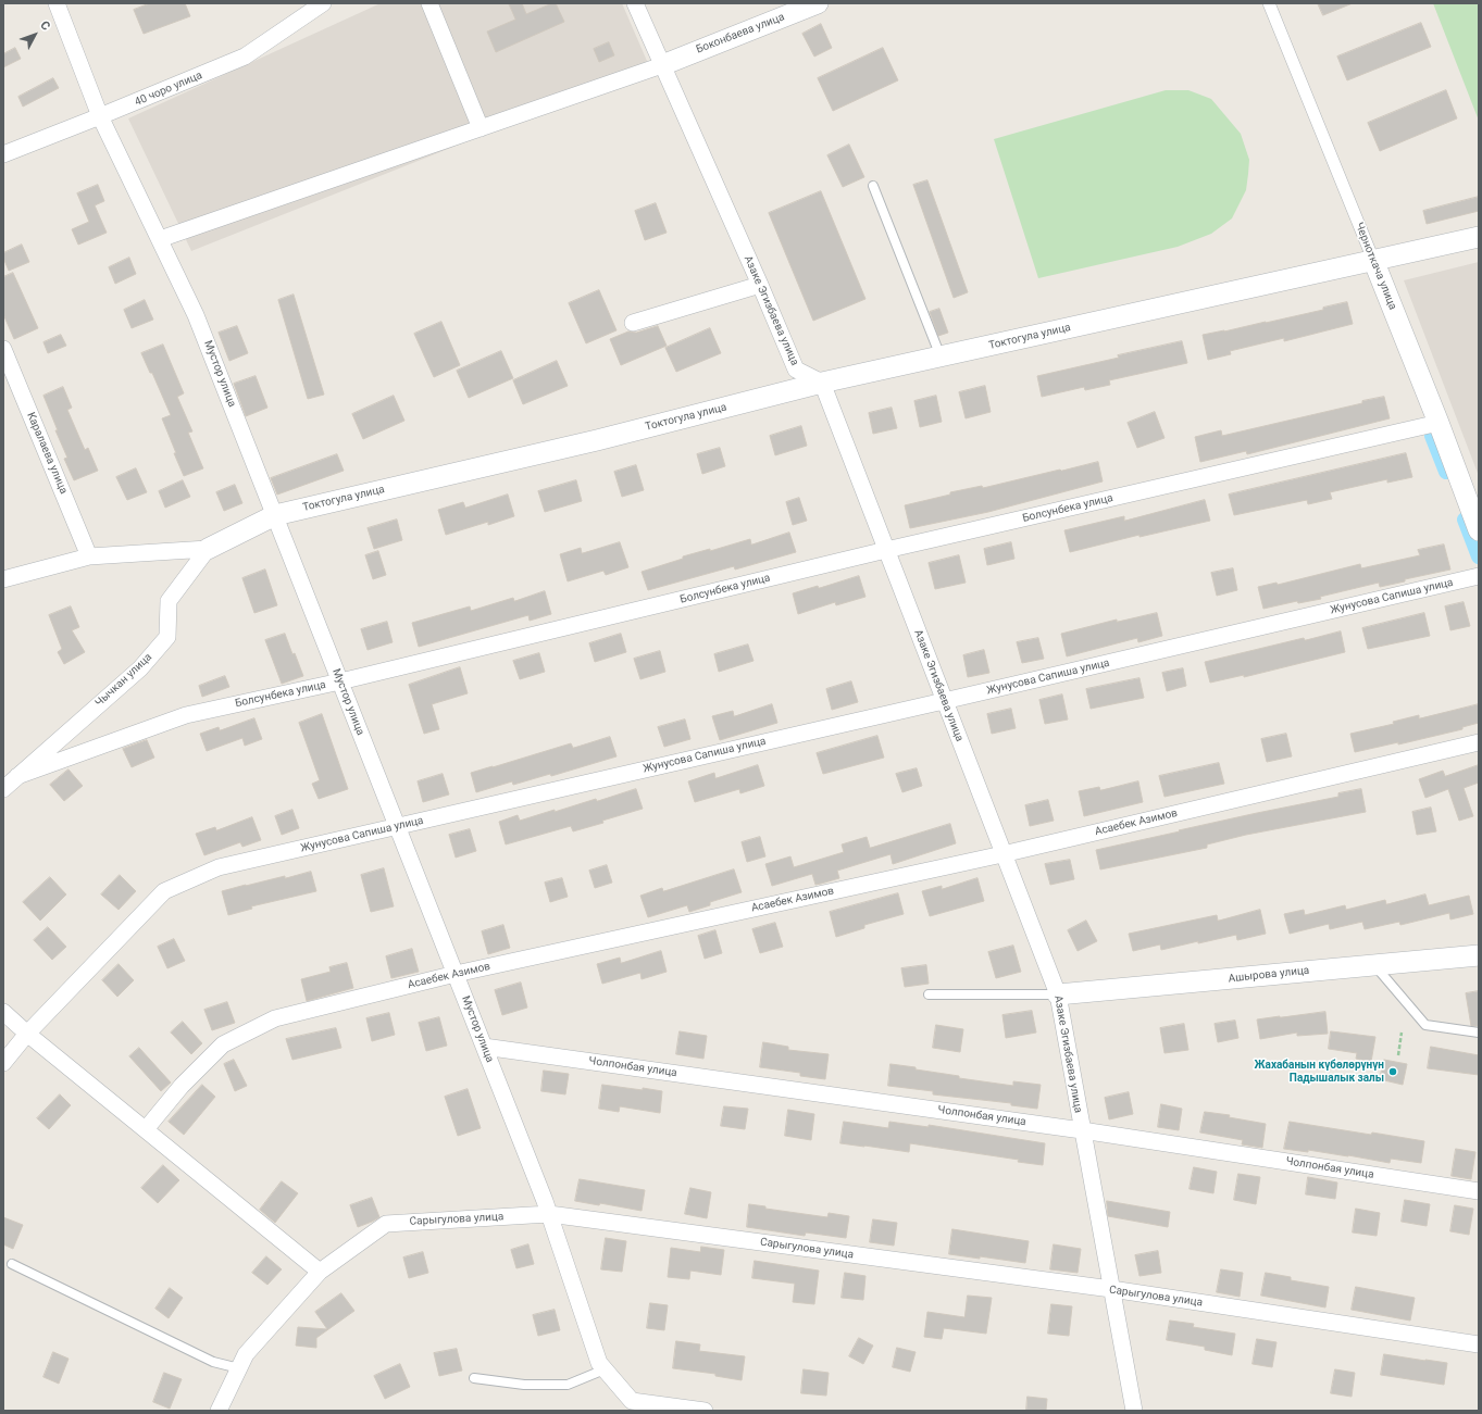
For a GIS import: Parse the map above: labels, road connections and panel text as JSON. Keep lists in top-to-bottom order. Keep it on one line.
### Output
{"streets":{"street":["Боконбаева улица","40 чоро улица","Черноткача улица","Азаке Эгизбаева улица","Токтогула улица","Мустор улица","Каралаева улица","Болсунбека улица","Жунусова Сапиша улица","Чычкан улица","Асаебек Азимов","Ашырова улица","Чолпонбая улица","Сарыгулова улица"]},"crossings":[["Боконбаева улица","Азаке Эгизбаева улица"],["40 чоро улица","Мустор улица"],["Черноткача улица","Токтогула улица"],["Черноткача улица","Болсунбека улица"],["Азаке Эгизбаева улица","Токтогула улица"],["Азаке Эгизбаева улица","Болсунбека улица"],["Азаке Эгизбаева улица","Жунусова Сапиша улица"],["Азаке Эгизбаева улица","Асаебек Азимов"],["Азаке Эгизбаева улица","Ашырова улица"],["Азаке Эгизбаева улица","Чолпонбая улица"],["Азаке Эгизбаева улица","Сарыгулова улица"],["Токтогула улица","Мустор улица"],["Токтогула улица","Каралаева улица"],["Токтогула улица","Чычкан улица"],["Мустор улица","Болсунбека улица"],["Мустор улица","Жунусова Сапиша улица"],["Мустор улица","Асаебек Азимов"],["Мустор улица","Чолпонбая улица"],["Мустор улица","Сарыгулова улица"],["Болсунбека улица","Чычкан улица"]],"places":["Жахабанын күбөлөрүнүн Падышалык залы"],"north":"top right"}
